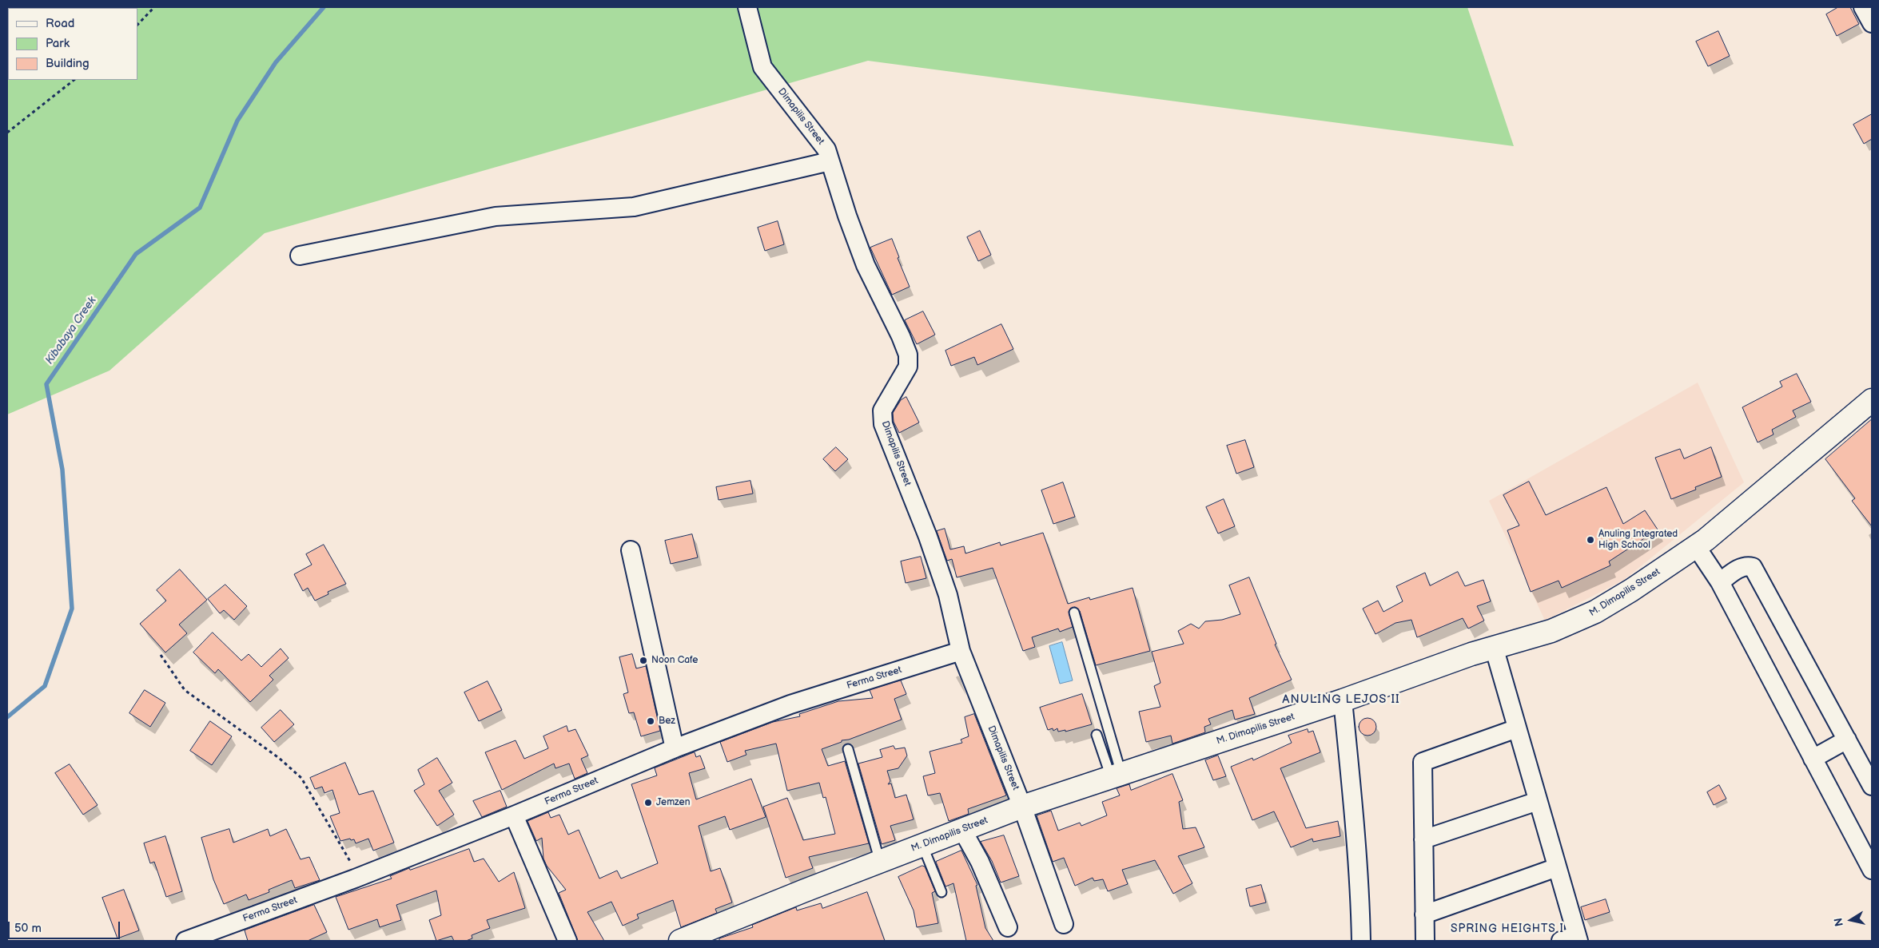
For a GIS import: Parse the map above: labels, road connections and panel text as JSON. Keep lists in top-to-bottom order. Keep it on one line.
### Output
{"streets":{"main road":["M. Dimapilis Street"],"street":["Dimapilis Street","Ferma Street"]},"crossings":[["Dimapilis Street","M. Dimapilis Street"],["Dimapilis Street","Ferma Street"]],"districts":["ANULING LEJOS II","SPRING HEIGHTS I"],"water":["Kibabaya Creek"],"places":["Anuling Integrated High School","Noon Cafe","Bez","Jemzen"],"legend":["Road","Park","Building"],"scale_bar":"50 m","north":"left"}
